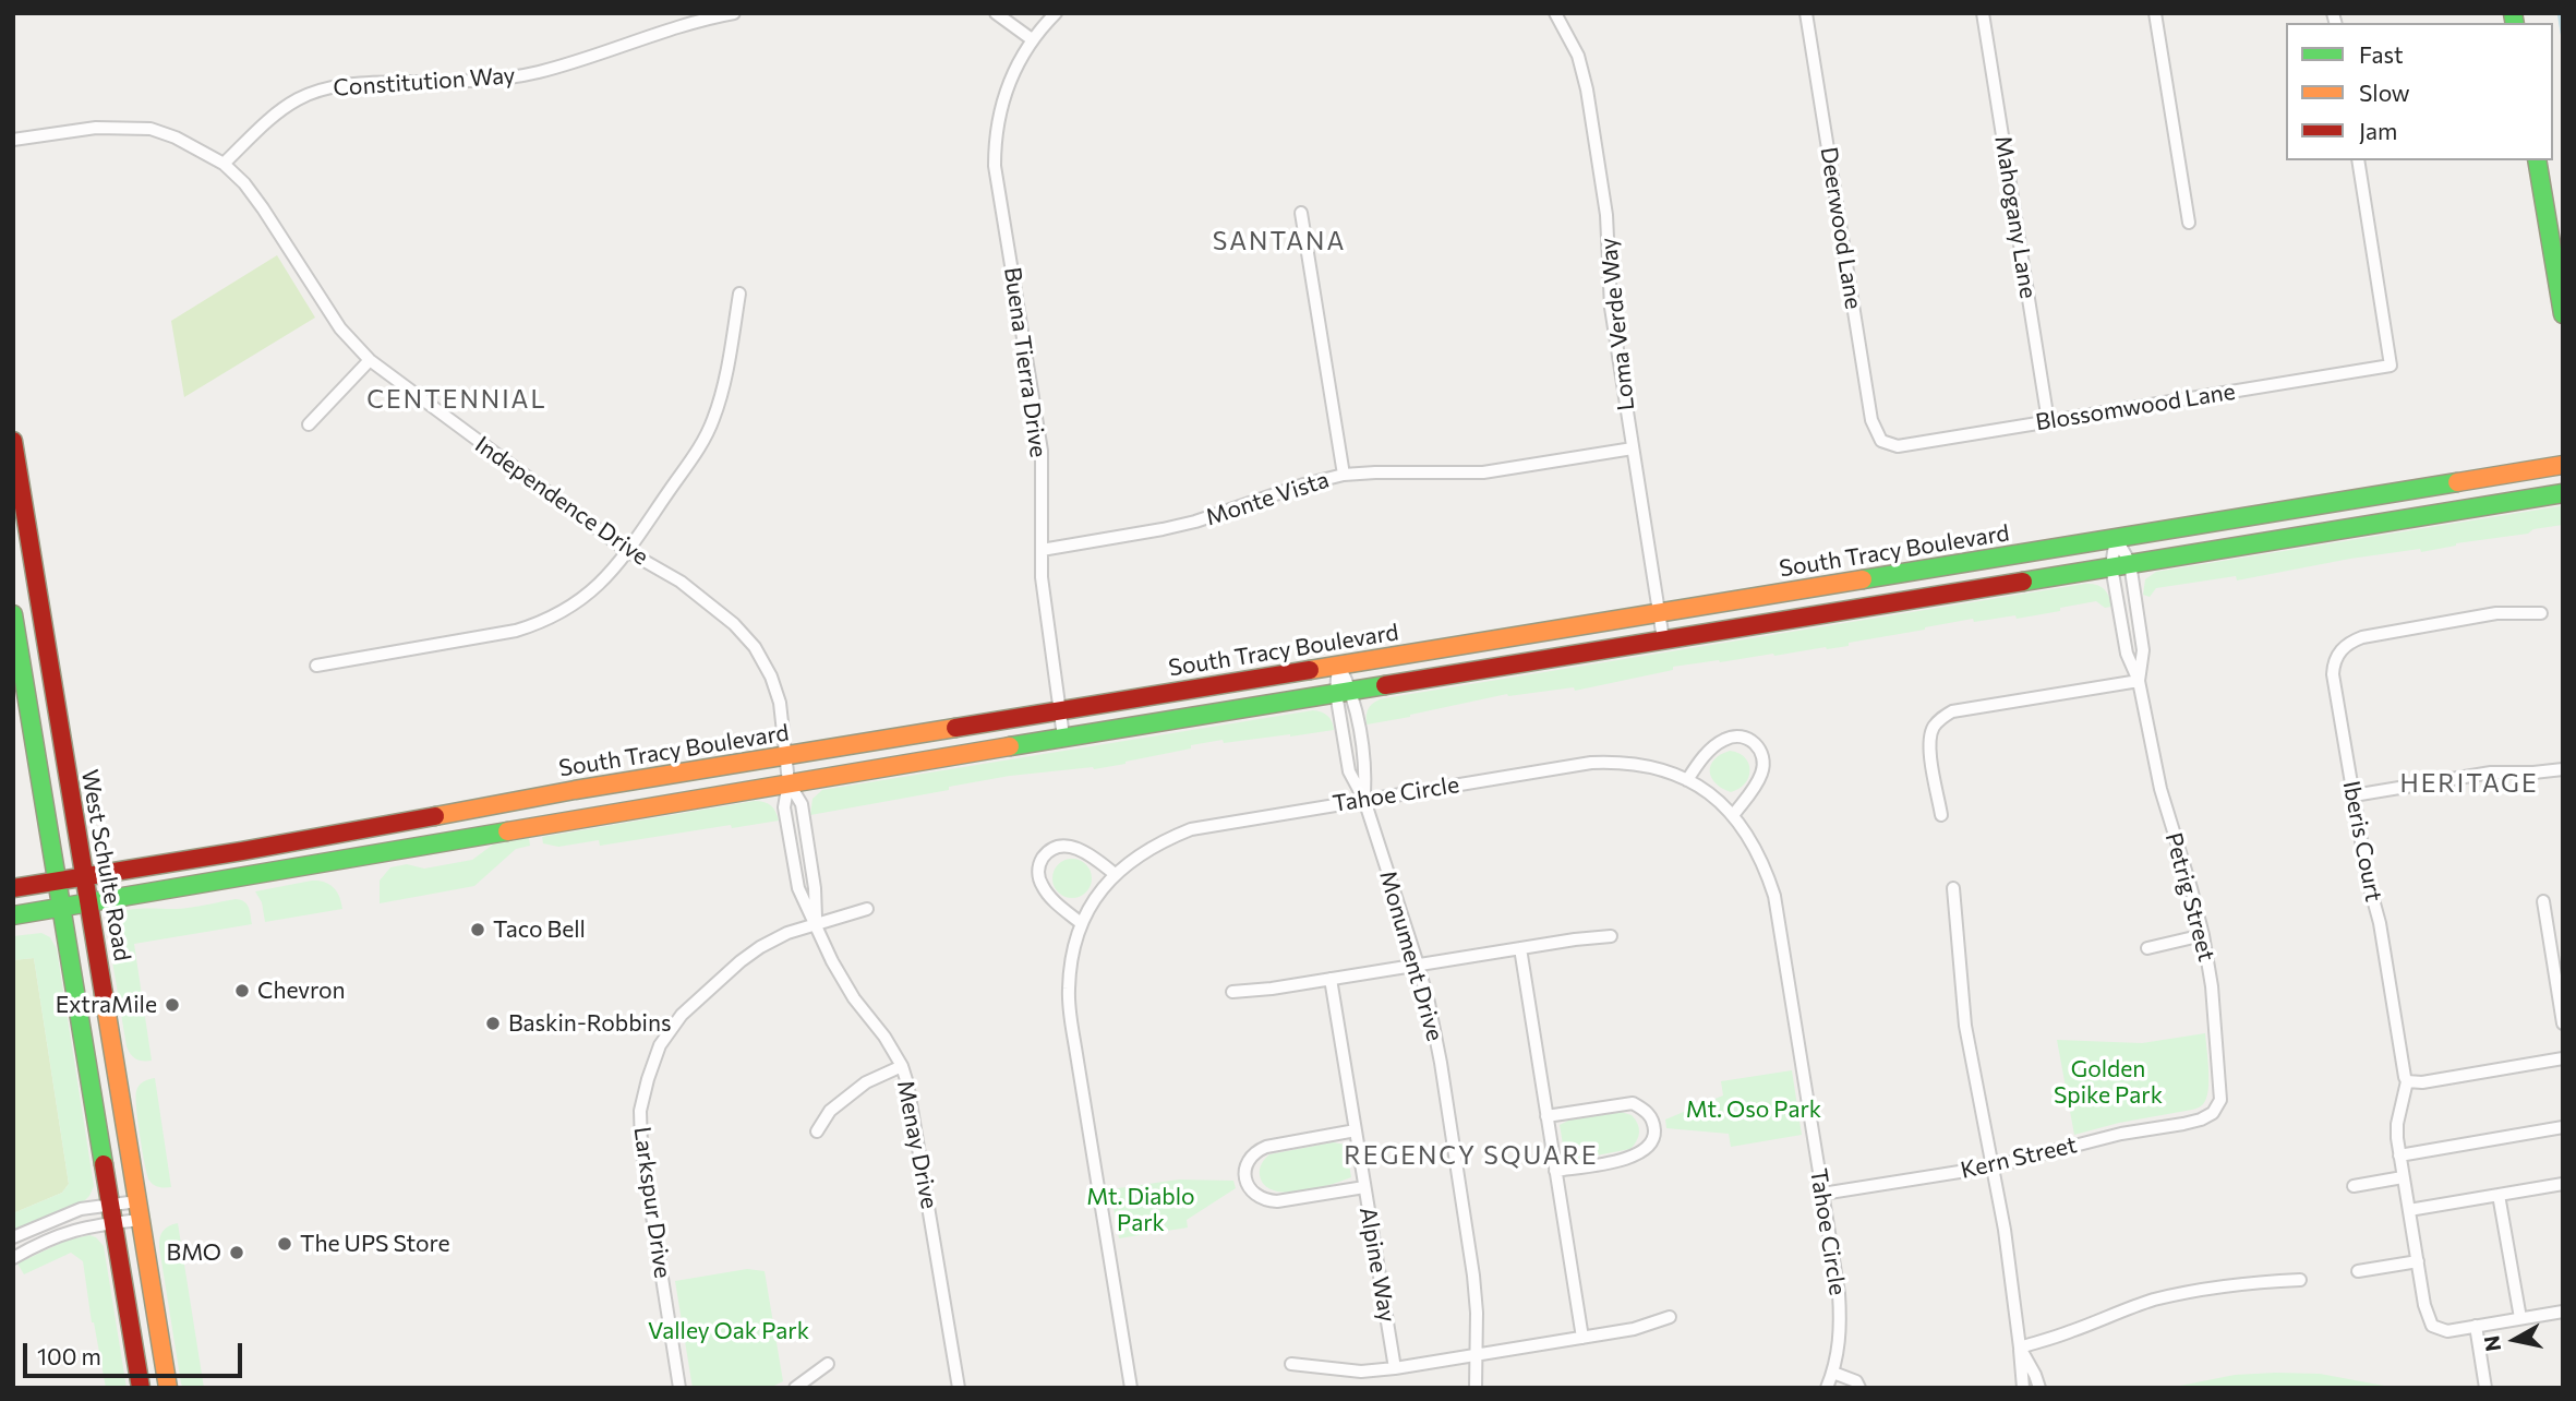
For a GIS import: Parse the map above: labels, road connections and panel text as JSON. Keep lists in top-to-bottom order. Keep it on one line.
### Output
{"streets":{"main road":["South Tracy Boulevard","West Schulte Road"],"street":["Constitution Way","Mahogany Lane","Deerwood Lane","Loma Verde Way","Buena Tierra Drive","Blossomwood Lane","Monte Vista","Independence Drive","Tahoe Circle","Iberis Court","Petrig Street","Monument Drive","Menay Drive","Kern Street","Larkspur Drive","Alpine Way"]},"crossings":[["Constitution Way","Independence Drive"],["Mahogany Lane","Blossomwood Lane"],["Deerwood Lane","Blossomwood Lane"],["Loma Verde Way","Monte Vista"],["Loma Verde Way","South Tracy Boulevard"],["Buena Tierra Drive","Monte Vista"],["Buena Tierra Drive","South Tracy Boulevard"],["Independence Drive","South Tracy Boulevard"],["Independence Drive","Menay Drive"],["South Tracy Boulevard","West Schulte Road"],["South Tracy Boulevard","Petrig Street"],["South Tracy Boulevard","Monument Drive"],["Tahoe Circle","Monument Drive"],["Tahoe Circle","Kern Street"],["Petrig Street","Kern Street"],["Menay Drive","Larkspur Drive"]],"districts":["SANTANA","CENTENNIAL","HERITAGE","REGENCY SQUARE"],"parks":["Golden Spike Park","Mt. Oso Park","Mt. Diablo Park","Valley Oak Park"],"places":["Taco Bell","Chevron","ExtraMile","Baskin-Robbins","The UPS Store","BMO"],"legend":["Fast","Slow","Jam"],"scale_bar":"100 m","north":"left"}
